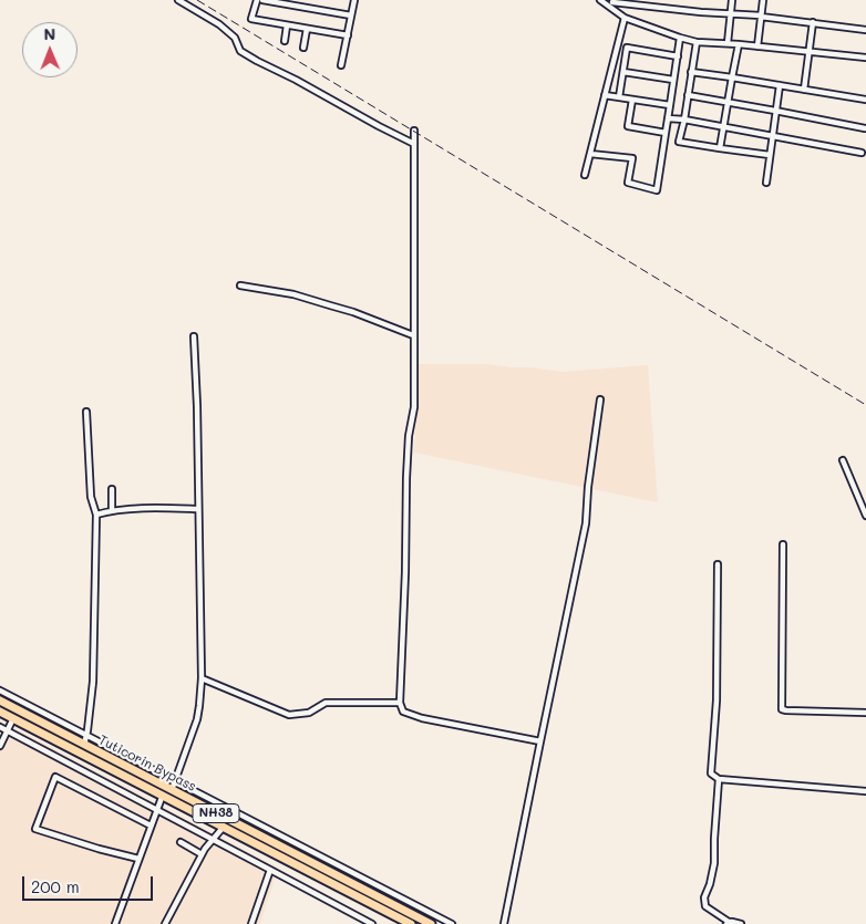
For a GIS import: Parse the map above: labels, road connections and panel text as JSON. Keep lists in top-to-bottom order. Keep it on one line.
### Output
{"streets":{"highway":["Tuticorin Bypass","NH38"]},"scale_bar":"200 m","north":"top"}
